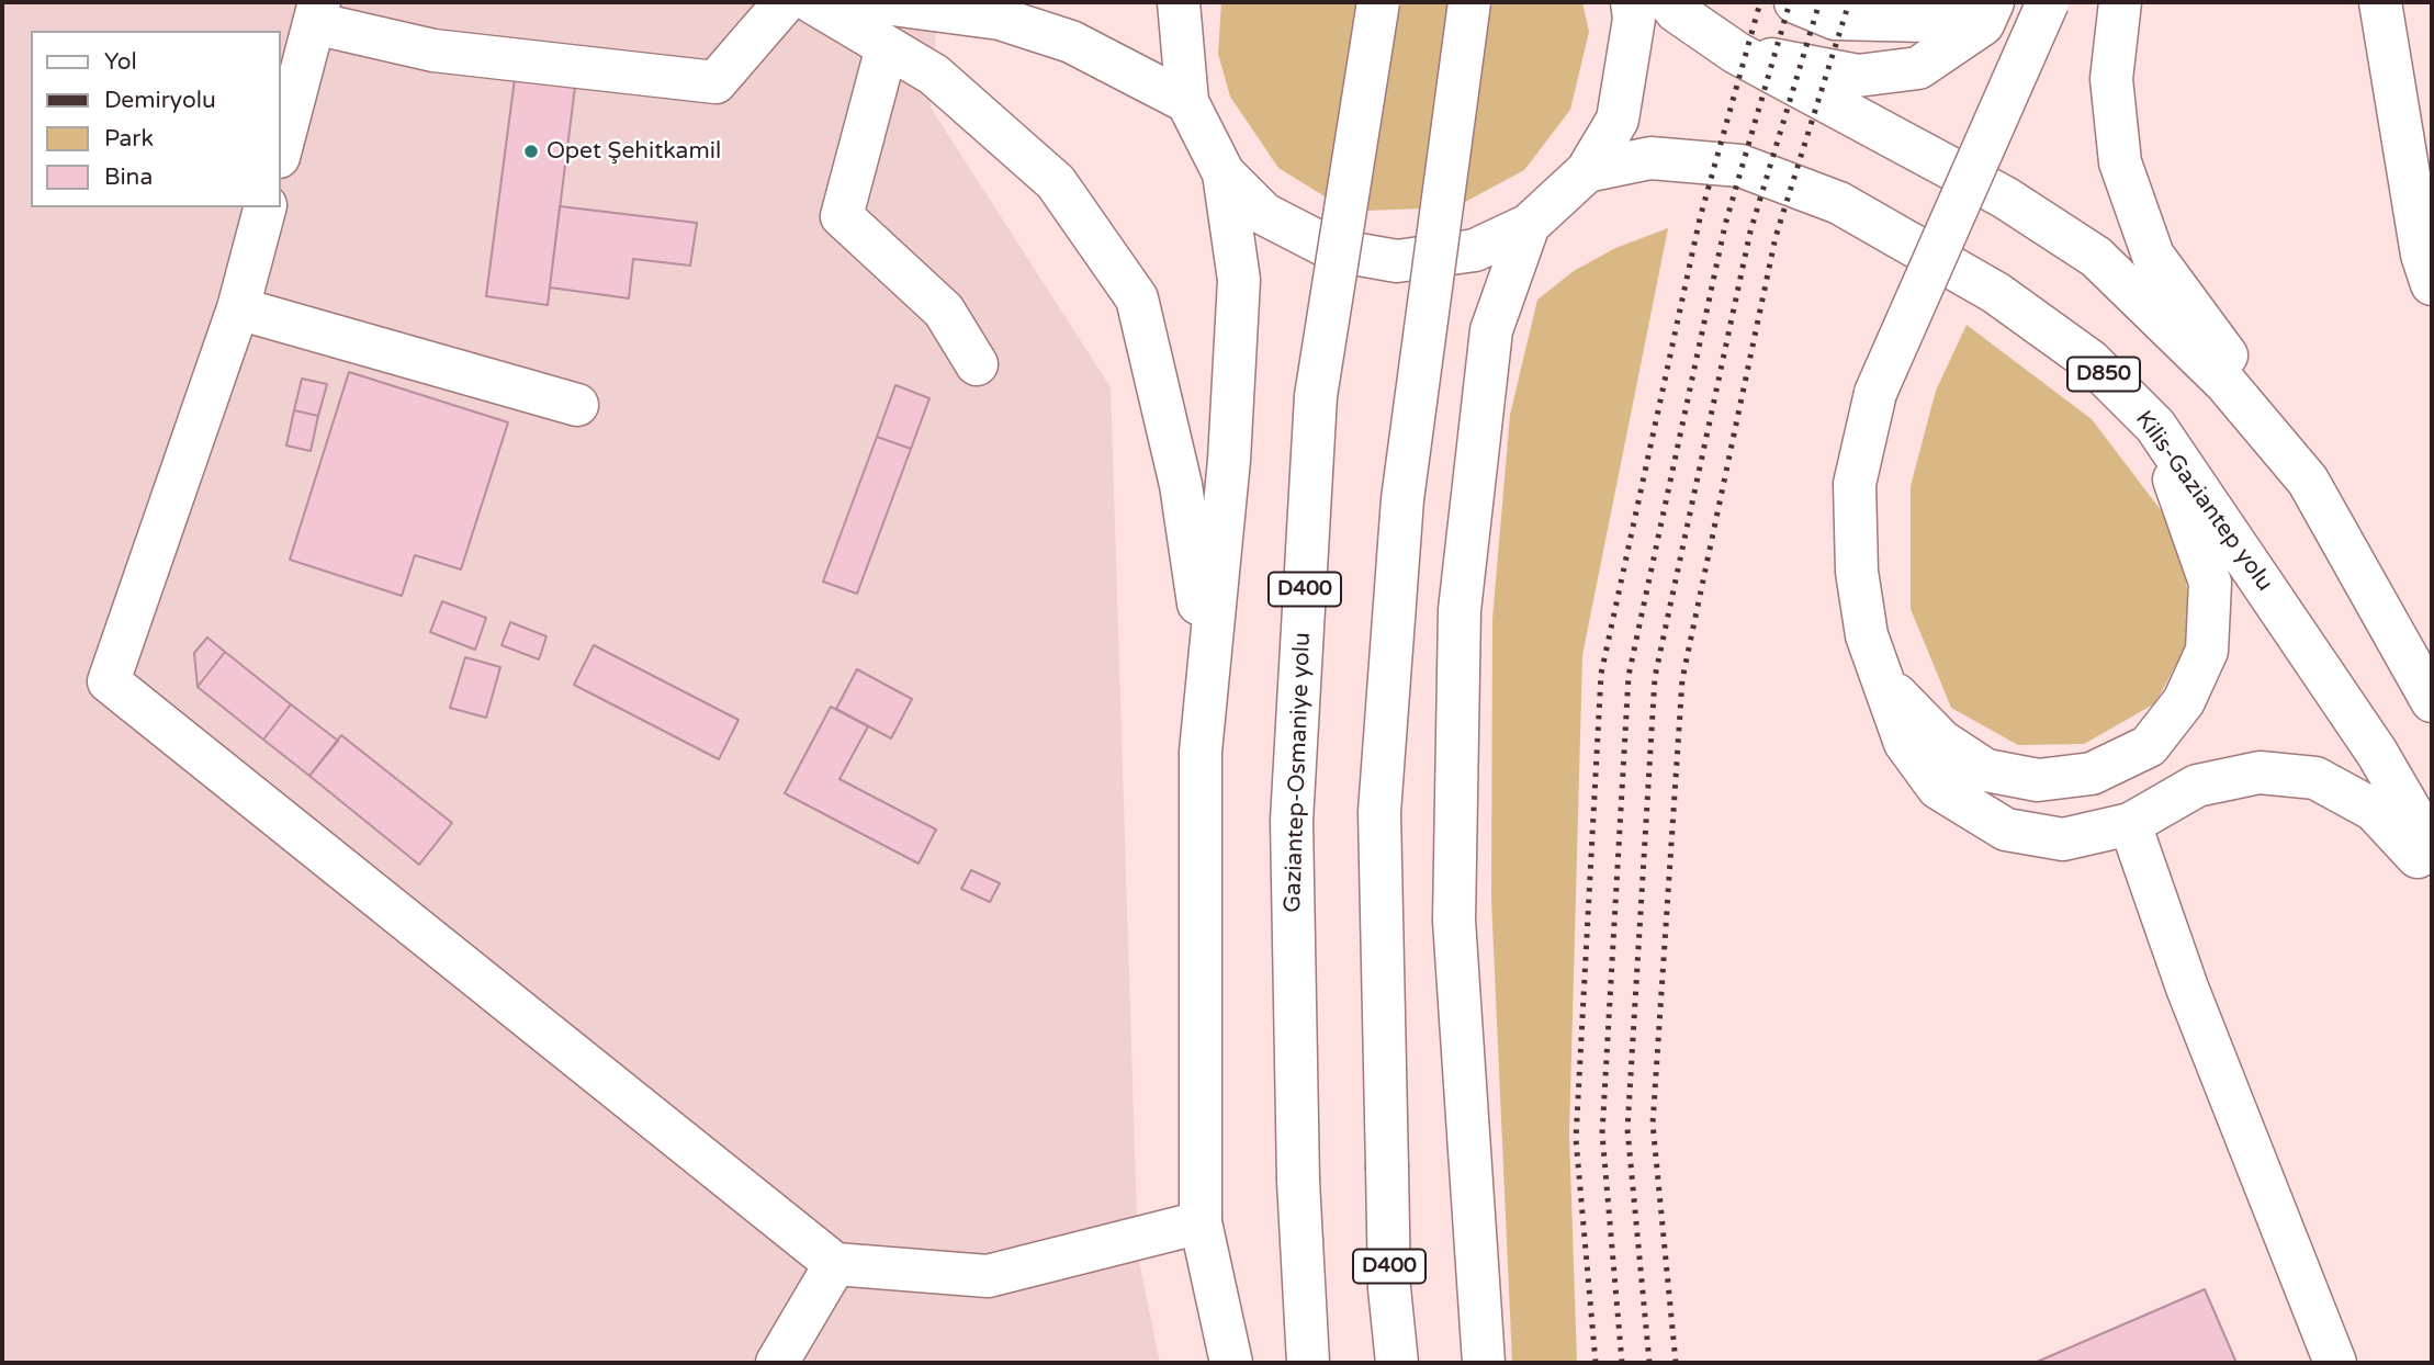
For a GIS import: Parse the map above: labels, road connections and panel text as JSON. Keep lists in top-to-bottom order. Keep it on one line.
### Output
{"streets":{"main road":["D850","Kilis-Gaziantep yolu","D400","Gaziantep-Osmaniye yolu"]},"places":["Opet Şehitkamil"],"legend":["Yol","Demiryolu","Park","Bina"]}
